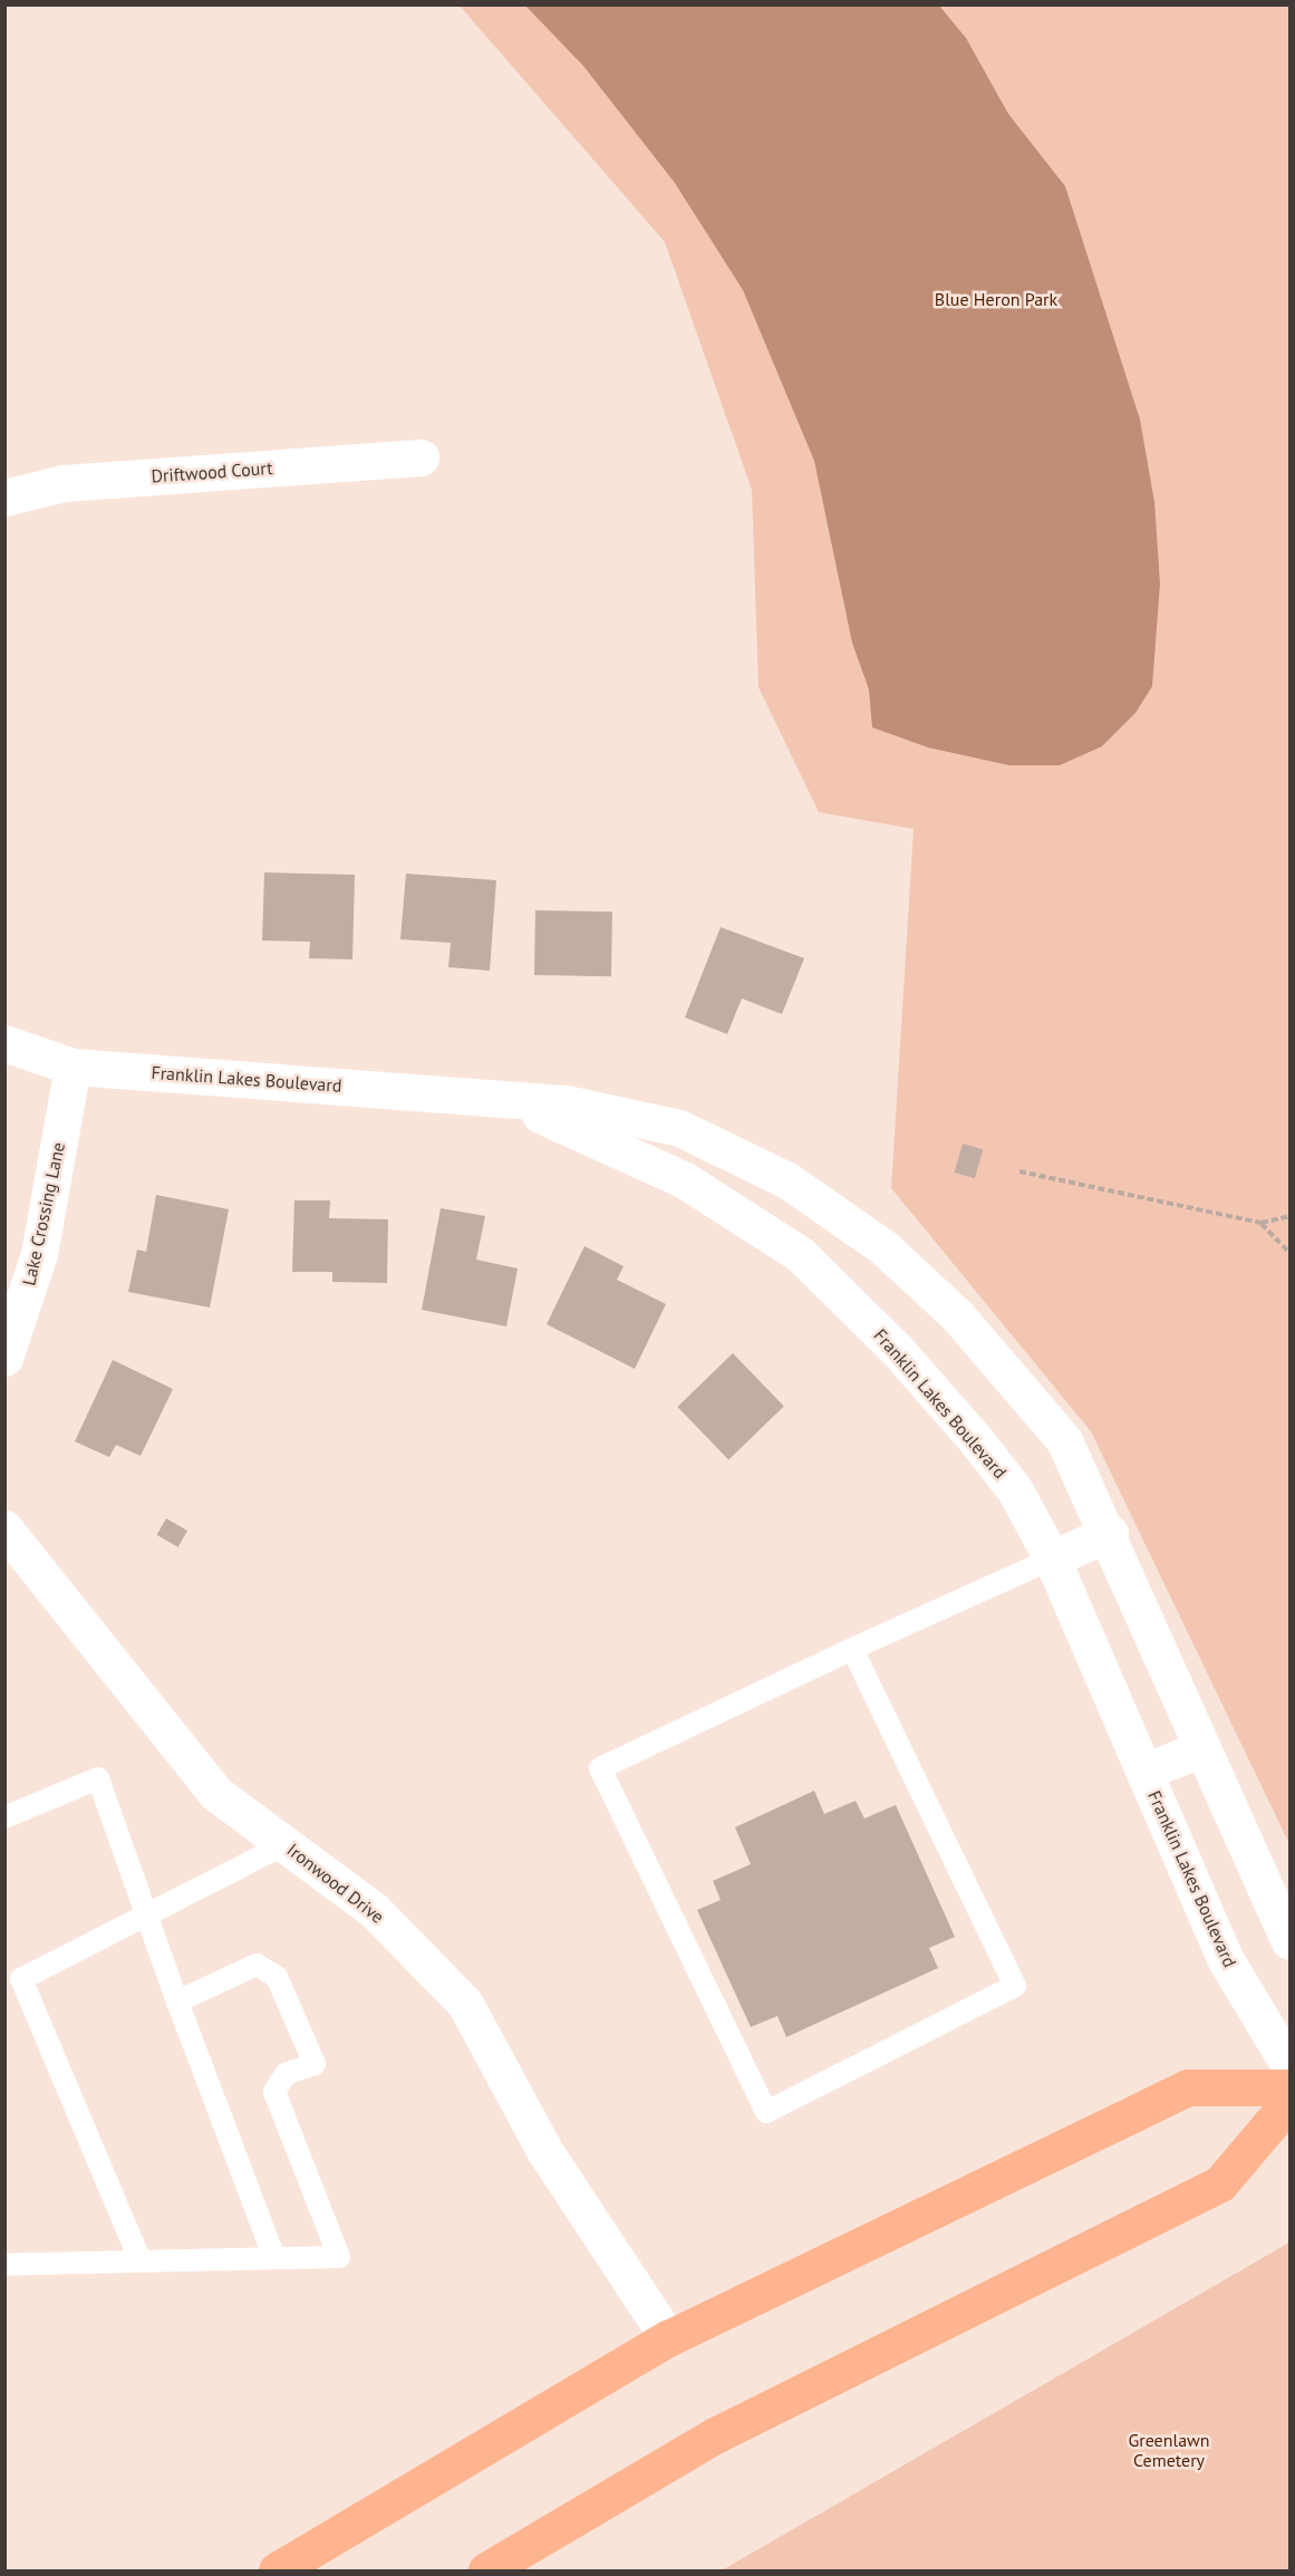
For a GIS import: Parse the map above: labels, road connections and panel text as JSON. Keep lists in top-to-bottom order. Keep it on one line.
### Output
{"streets":{"street":["Driftwood Court","Franklin Lakes Boulevard","Lake Crossing Lane","Ironwood Drive"]},"crossings":[["Franklin Lakes Boulevard","Lake Crossing Lane"]],"parks":["Blue Heron Park","Greenlawn Cemetery"]}
